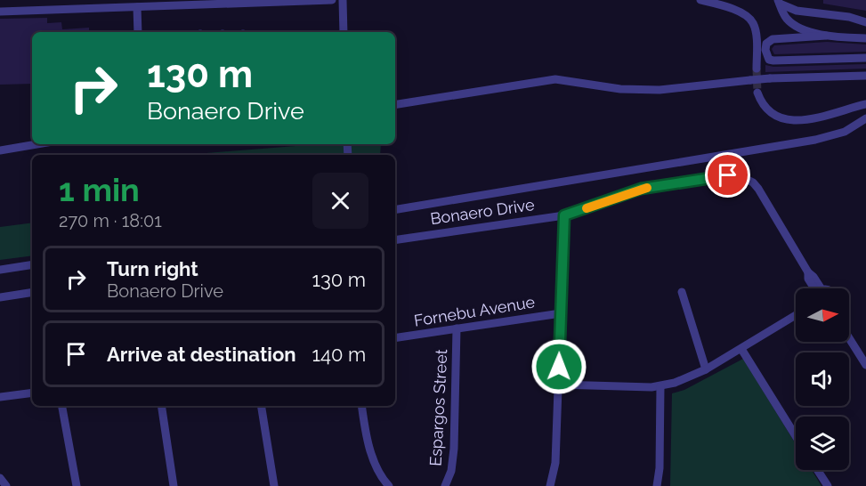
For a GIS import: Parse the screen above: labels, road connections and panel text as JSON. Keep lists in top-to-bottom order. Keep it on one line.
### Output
{"streets":{"street":["Bonaero Drive","Fornebu Avenue","Espargos Street"]},"crossings":[["Fornebu Avenue","Espargos Street"]],"north":"right","page":{"turn":["130 m","Bonaero Drive"],"heading":["1 min","270 m · 18:01"],"list":[{"name":"Turn right","note":"Bonaero Drive","value":"130 m"},{"name":"Arrive at destination","value":"140 m"}]}}
